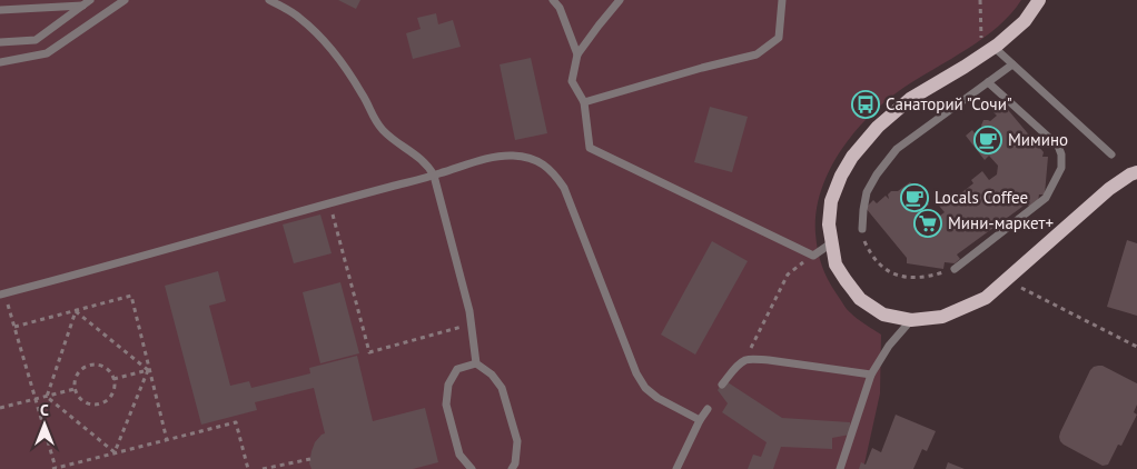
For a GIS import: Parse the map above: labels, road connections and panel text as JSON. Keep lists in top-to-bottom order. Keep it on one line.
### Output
{"places":{"bus stop":["Санаторий \"Сочи\""],"cafe":["Мимино","Locals Coffee"],"supermarket":["Мини-маркет+"]},"north":"top"}
